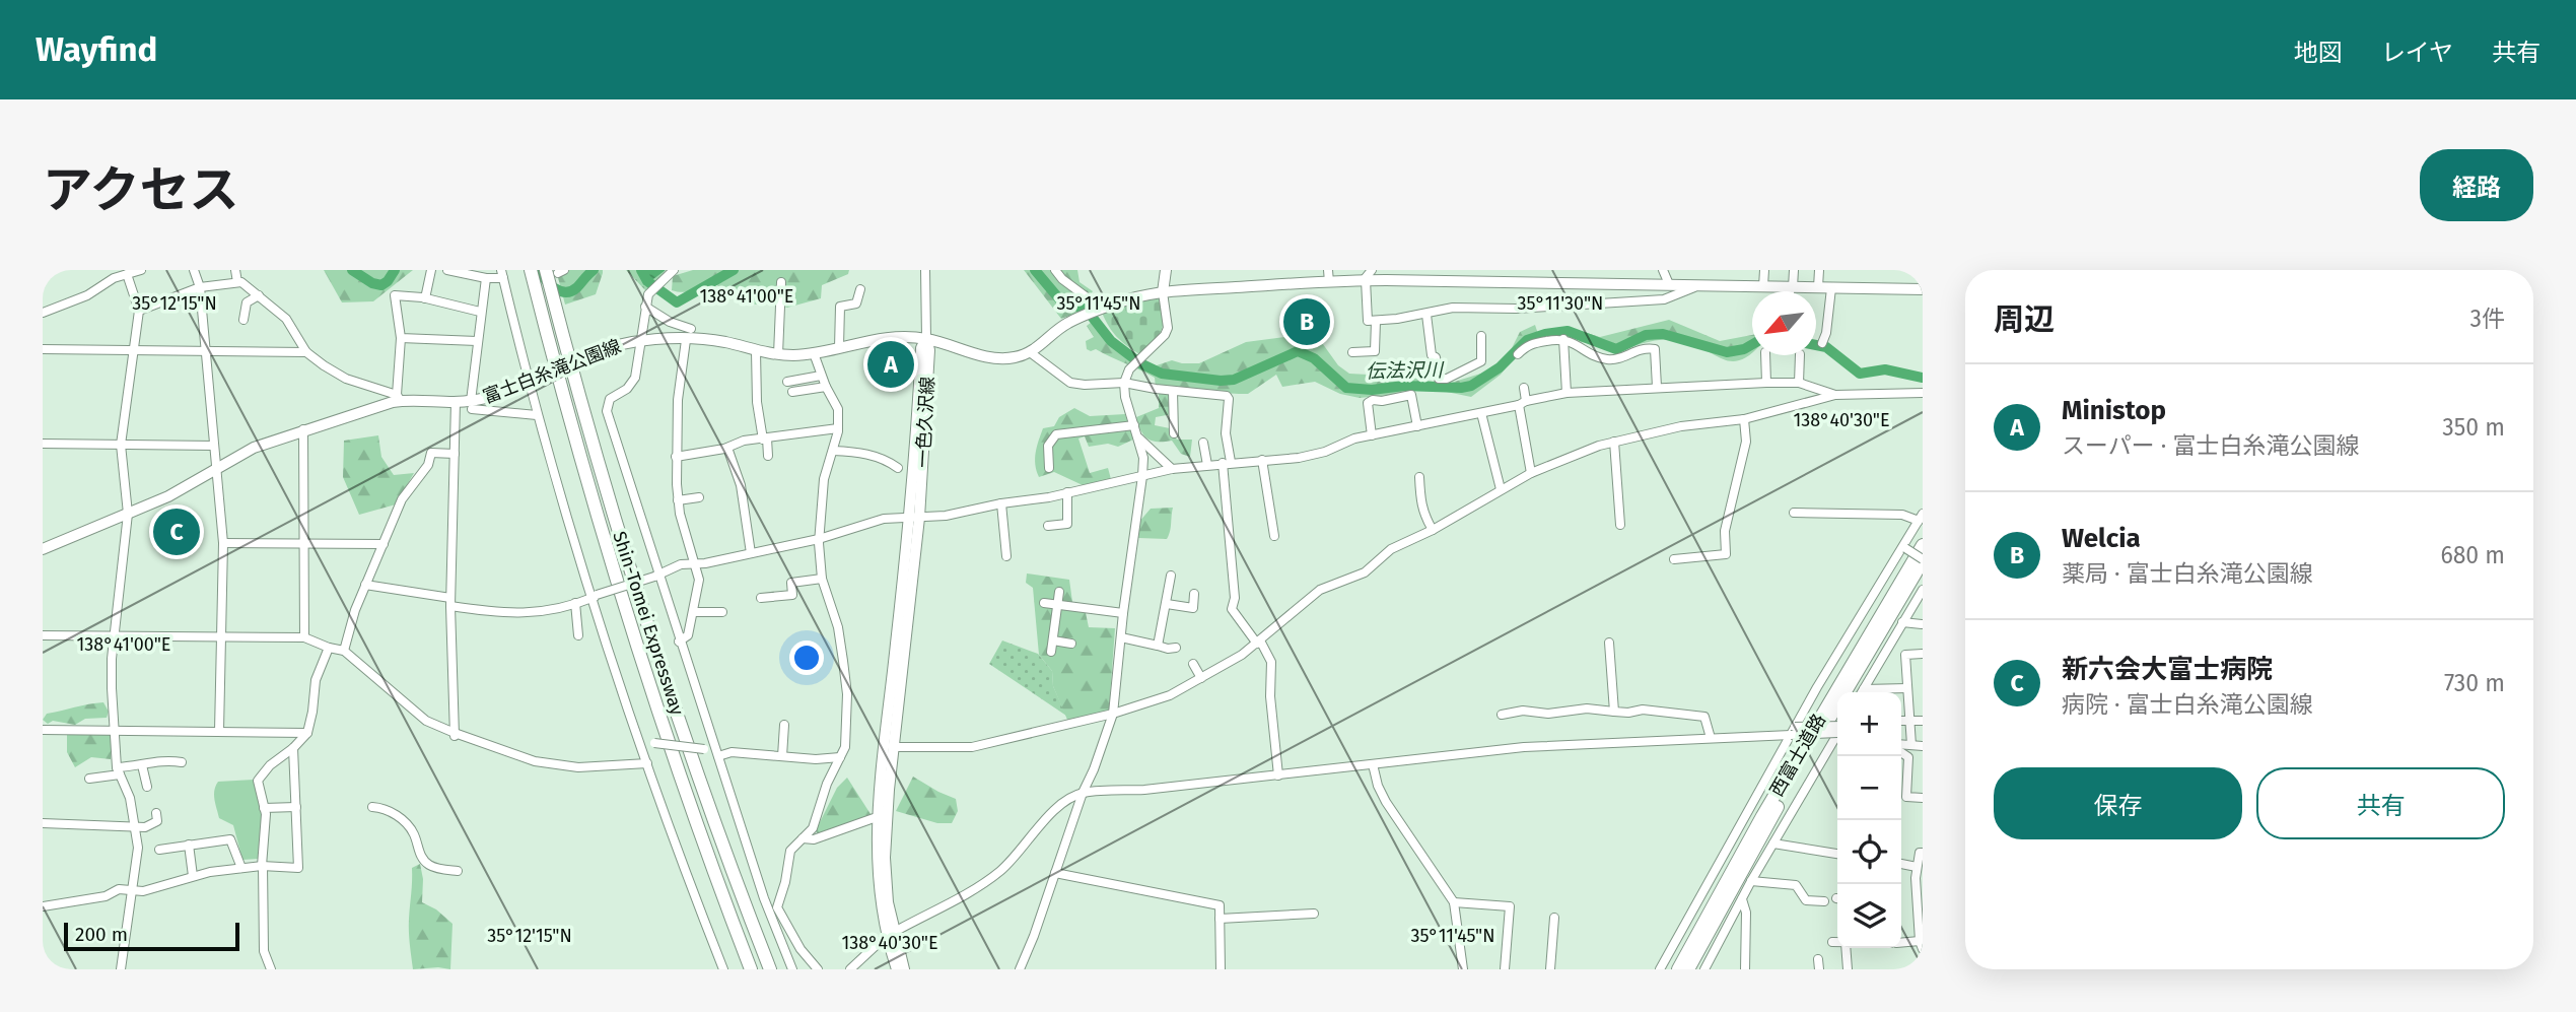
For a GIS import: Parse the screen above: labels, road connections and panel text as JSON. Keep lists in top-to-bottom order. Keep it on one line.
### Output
{"streets":{"highway":["Shin-Tomei Expressway","西富士道路"],"main road":["富士白糸滝公園線","一色久沢線"]},"crossings":[["富士白糸滝公園線","一色久沢線"]],"water":["伝法沢川"],"scale_bar":"200 m","north":"bottom left","page":{"header":"Wayfind","nav":["地図","レイヤ","共有"],"title":"アクセス","buttons":["経路",["保存","共有"]],"heading":["周辺","3件"],"pins":["B","A","C"],"list":[{"mark":"A","name":"Ministop","note":"スーパー · 富士白糸滝公園線","value":"350 m"},{"mark":"B","name":"Welcia","note":"薬局 · 富士白糸滝公園線","value":"680 m"},{"mark":"C","name":"新六会大富士病院","note":"病院 · 富士白糸滝公園線","value":"730 m"}],"map_buttons":["+","−"],"scale":"200 m"},"coordinates":["138°41'00\"E","35°12'15\"N","35°11'45\"N","35°11'30\"N","138°40'30\"E"]}
